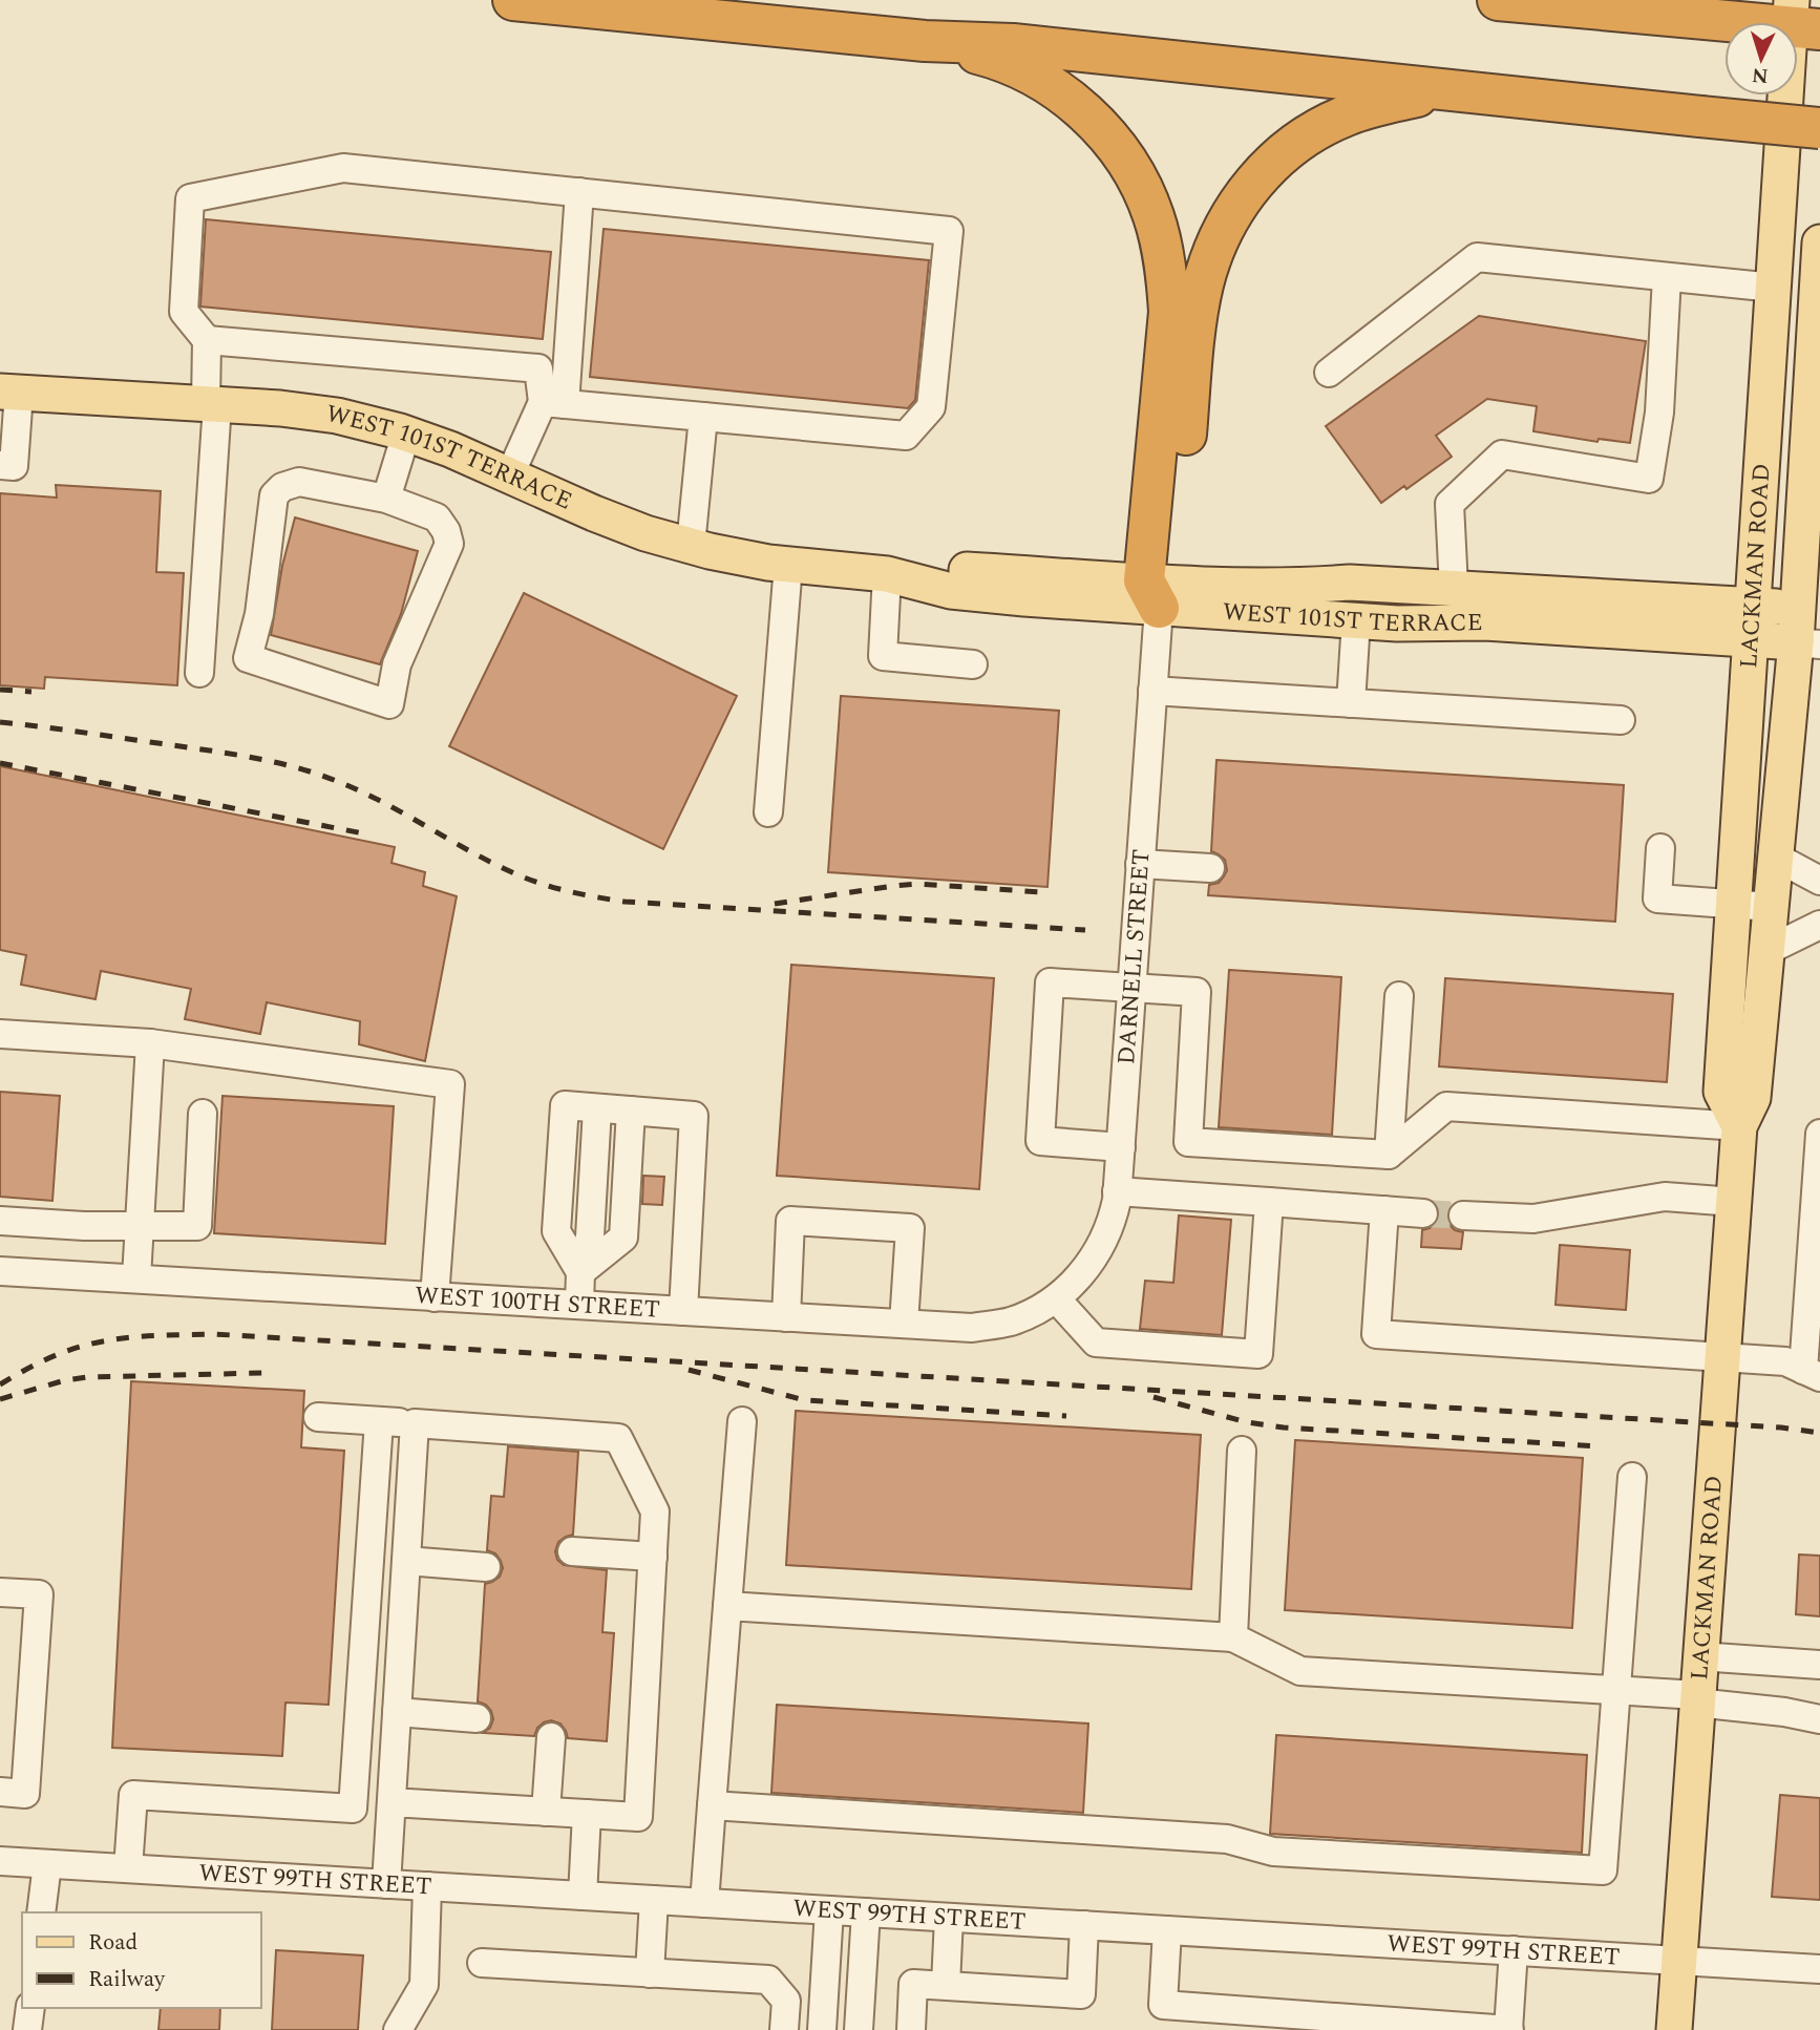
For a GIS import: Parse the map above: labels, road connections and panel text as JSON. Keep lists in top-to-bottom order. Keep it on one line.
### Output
{"streets":{"main road":["WEST 101ST TERRACE","LACKMAN ROAD"],"street":["DARNELL STREET","WEST 100TH STREET","WEST 99TH STREET"]},"crossings":[["WEST 101ST TERRACE","LACKMAN ROAD"],["WEST 101ST TERRACE","DARNELL STREET"],["LACKMAN ROAD","WEST 99TH STREET"],["DARNELL STREET","WEST 100TH STREET"]],"legend":["Road","Railway"],"north":"bottom"}
